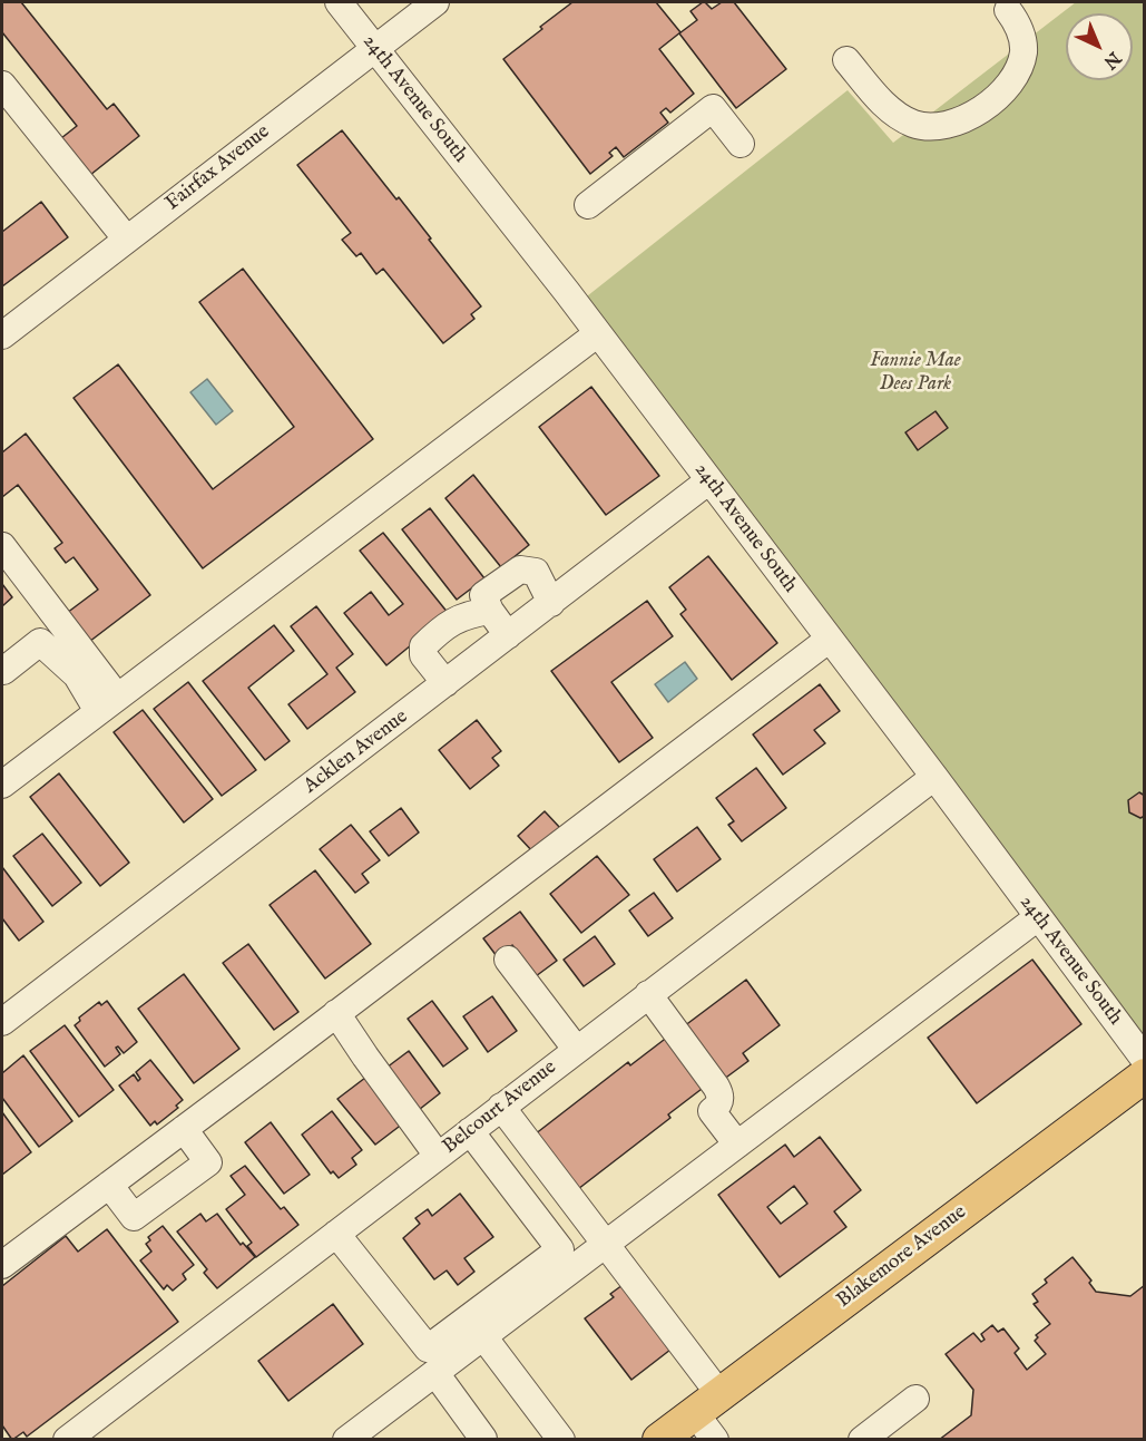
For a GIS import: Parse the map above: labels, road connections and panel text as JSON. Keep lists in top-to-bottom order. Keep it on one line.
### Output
{"streets":{"main road":["Blakemore Avenue"],"street":["24th Avenue South","Fairfax Avenue","Acklen Avenue","Belcourt Avenue"]},"crossings":[["24th Avenue South","Fairfax Avenue"],["24th Avenue South","Acklen Avenue"],["24th Avenue South","Belcourt Avenue"]],"parks":["Fannie Mae Dees Park"],"north":"bottom right"}
